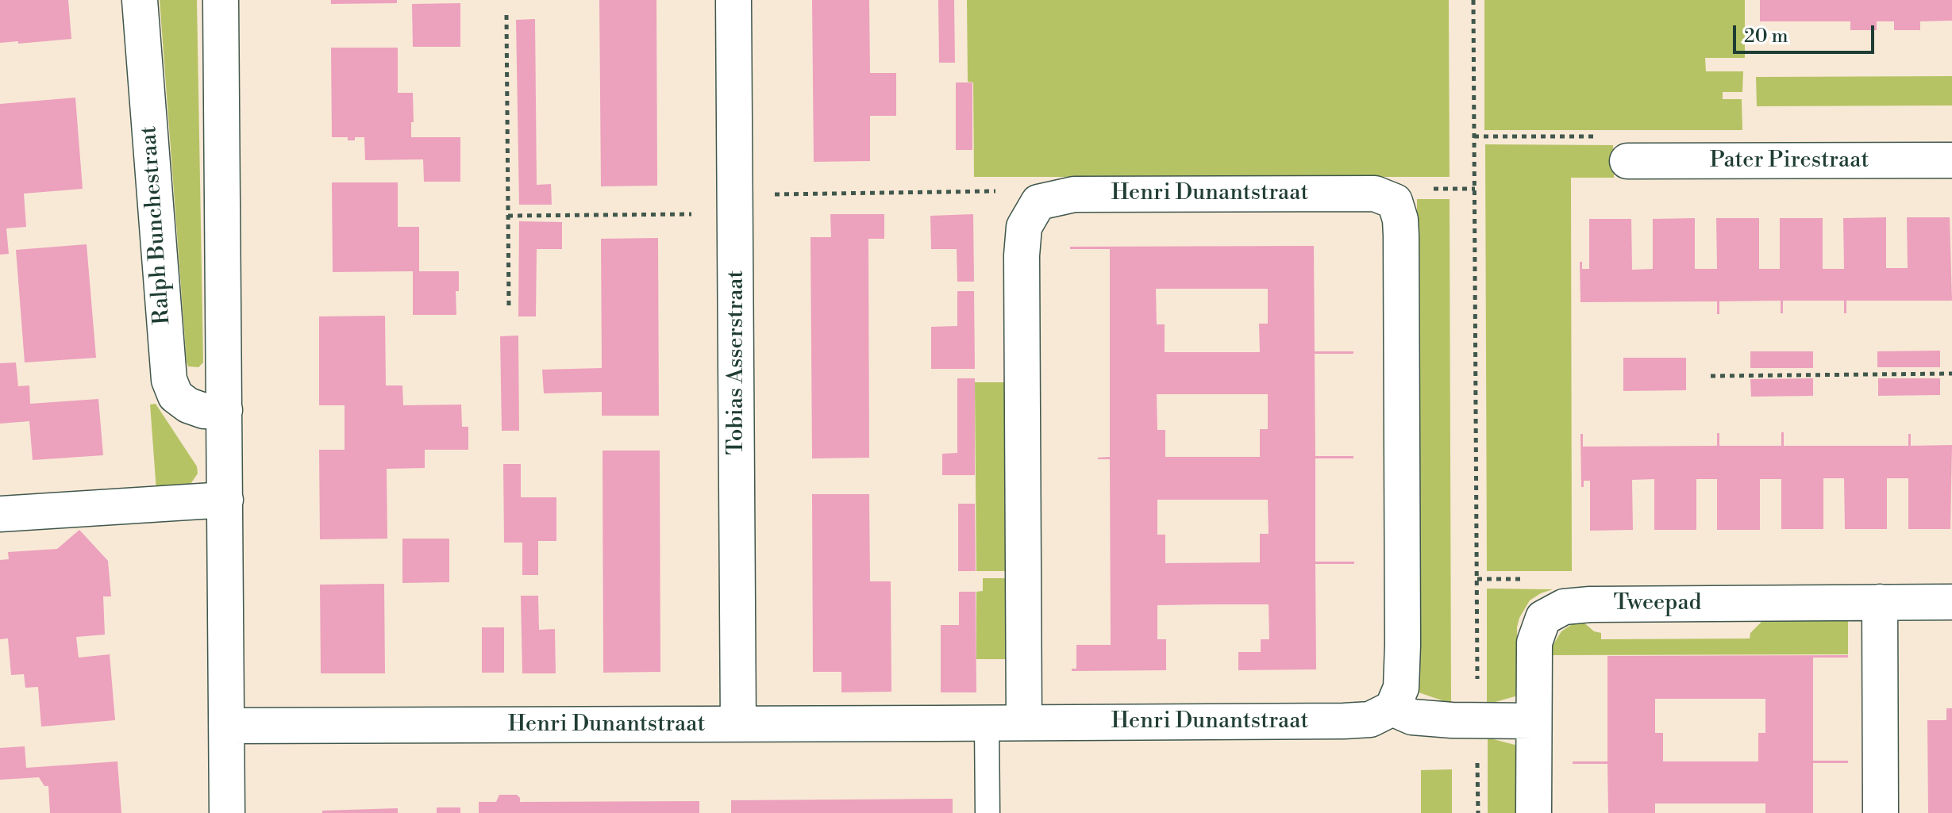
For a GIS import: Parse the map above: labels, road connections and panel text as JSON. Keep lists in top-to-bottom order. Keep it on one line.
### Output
{"streets":{"street":["Pater Pirestraat","Henri Dunantstraat","Ralph Bunchestraat","Tobias Asserstraat","Tweepad"]},"crossings":[["Henri Dunantstraat","Tobias Asserstraat"]],"scale_bar":"20 m"}
